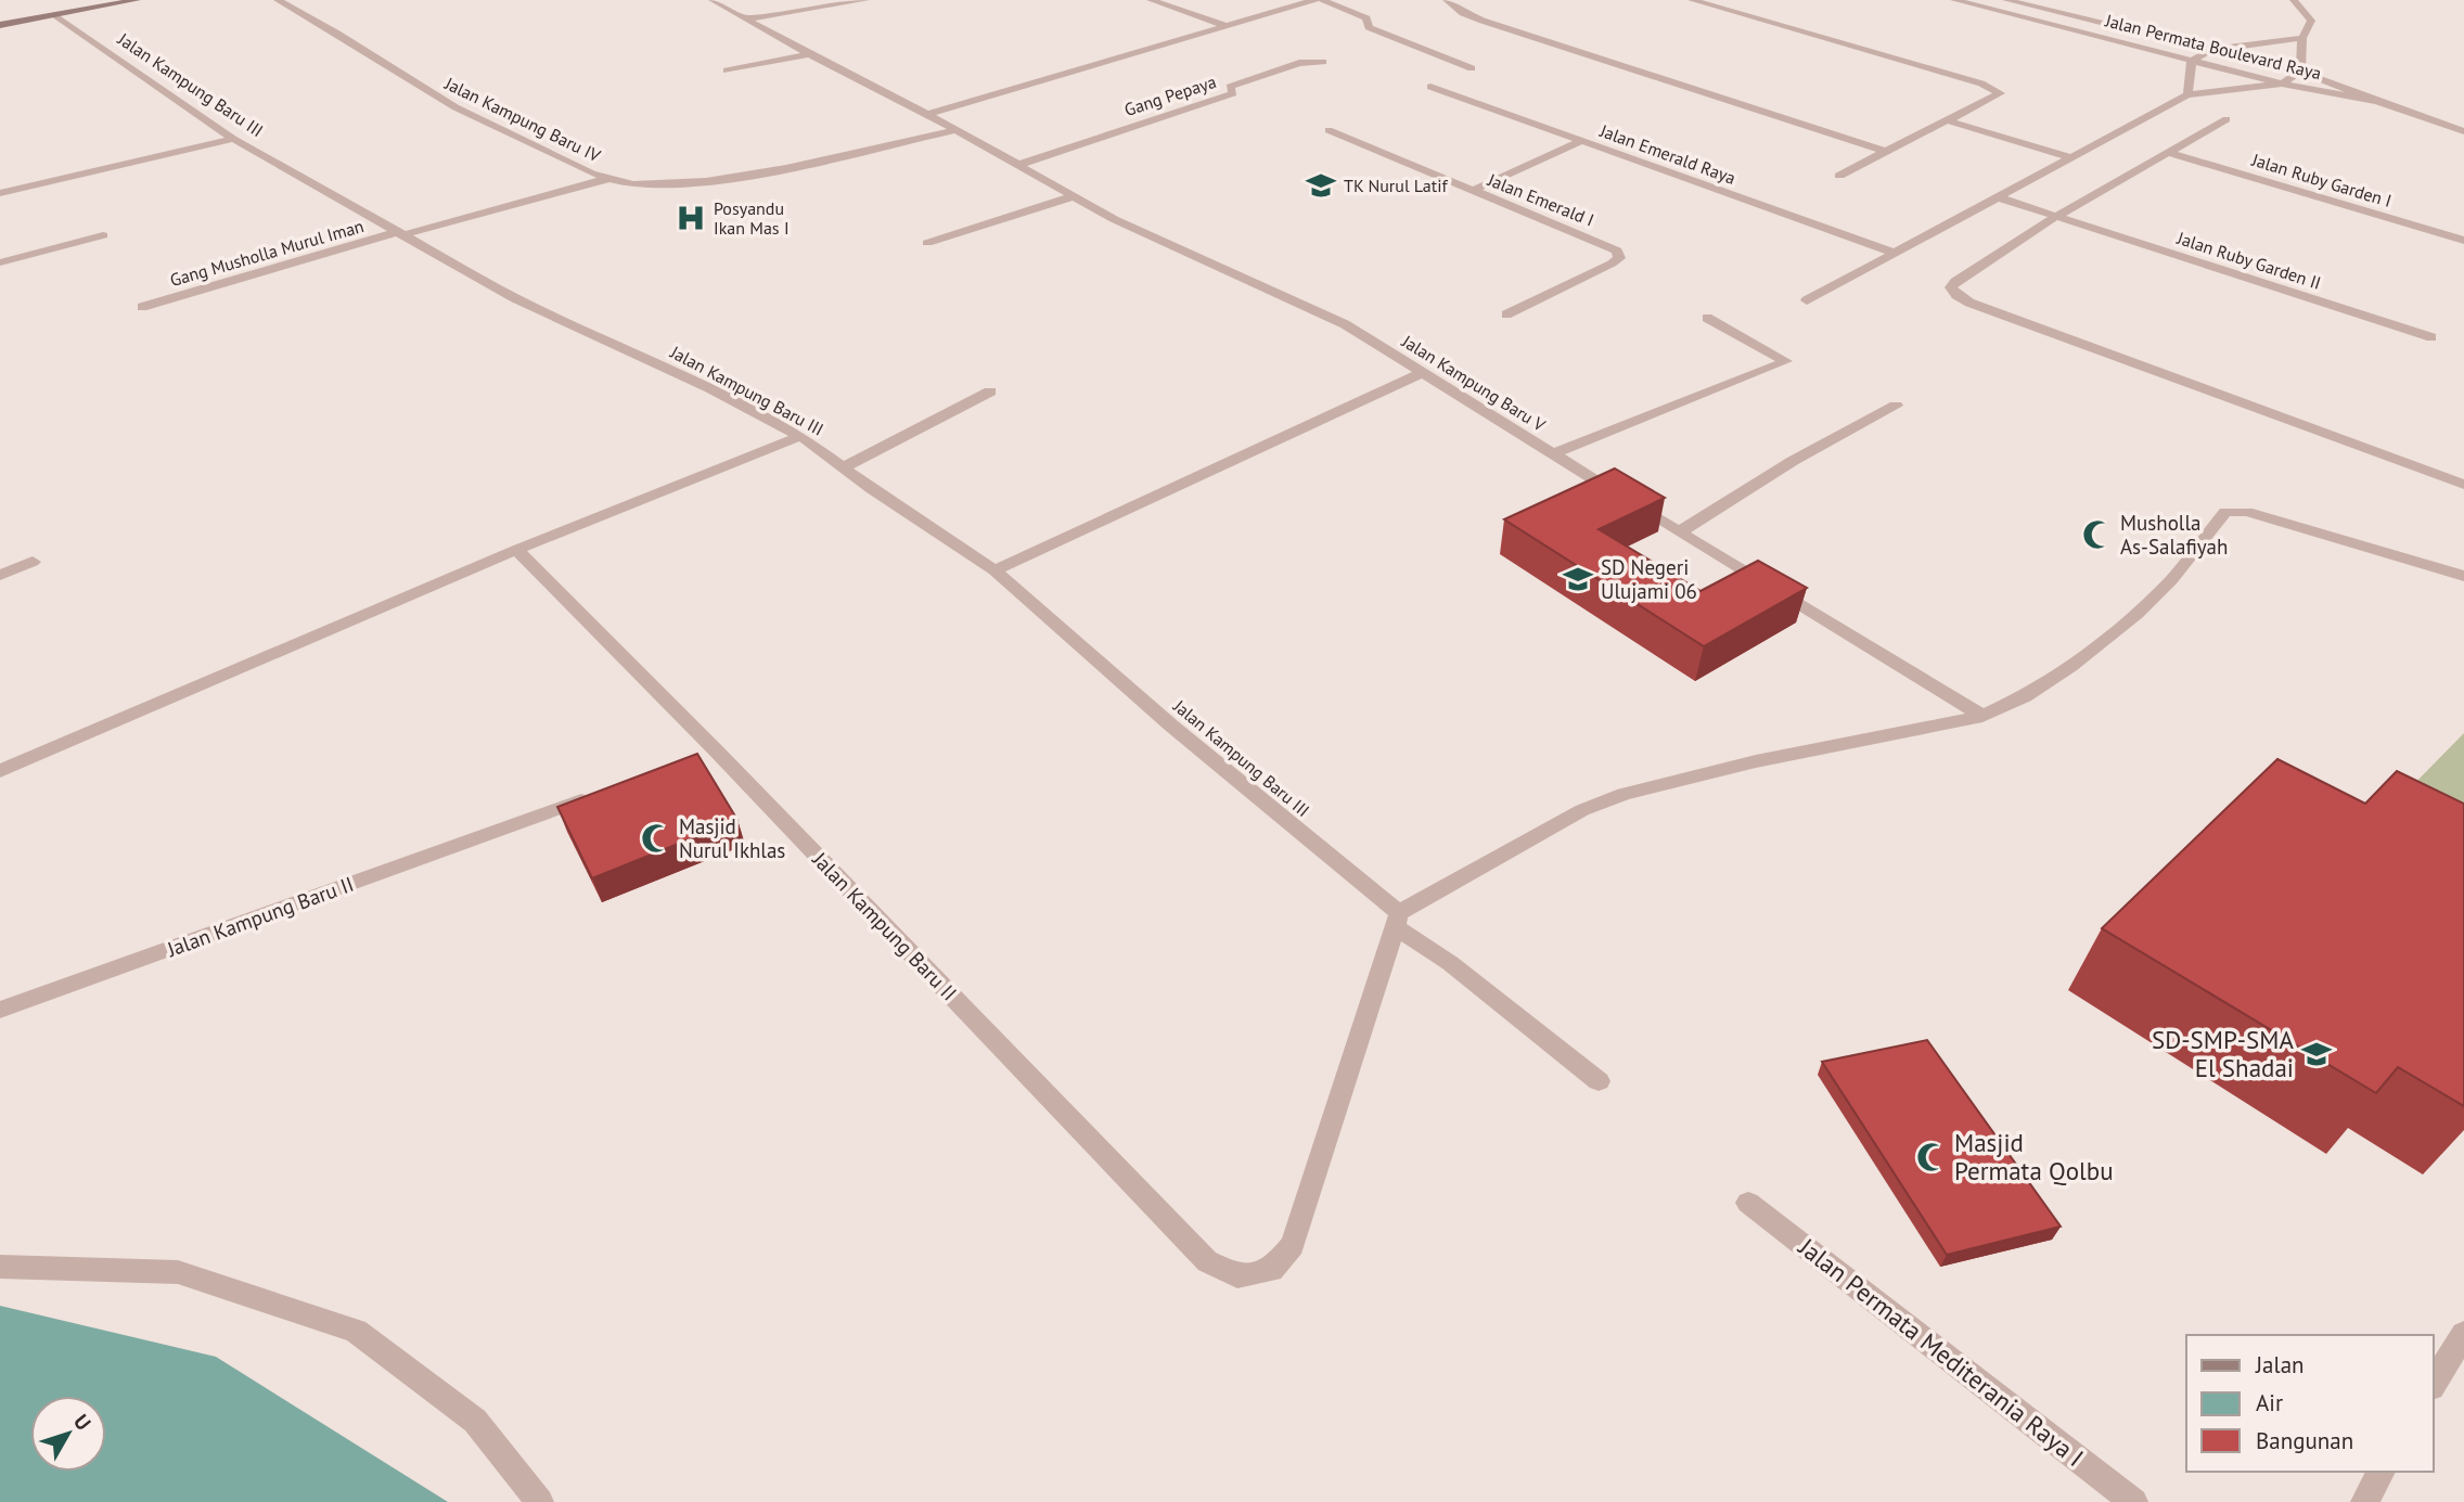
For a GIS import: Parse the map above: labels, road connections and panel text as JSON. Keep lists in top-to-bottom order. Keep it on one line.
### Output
{"streets":{"street":["Jalan Permata Boulevard Raya","Jalan Kampung Baru III","Gang Pepaya","Jalan Kampung Baru IV","Jalan Emerald Raya","Jalan Ruby Garden I","Jalan Emerald I","Gang Musholla Murul Iman","Jalan Ruby Garden II","Jalan Kampung Baru V","Jalan Kampung Baru II","Jalan Permata Mediterania Raya I"]},"crossings":[["Jalan Kampung Baru III","Gang Musholla Murul Iman"],["Jalan Kampung Baru III","Jalan Kampung Baru II"],["Gang Pepaya","Jalan Kampung Baru V"],["Jalan Kampung Baru IV","Gang Musholla Murul Iman"],["Jalan Kampung Baru IV","Jalan Kampung Baru V"]],"places":{"school or university":["TK Nurul Latif","SD Negeri Ulujami 06","SD-SMP-SMA El Shadai"],"hospital":["Posyandu Ikan Mas I"],"mosque":["Musholla As-Salafiyah","Masjid Nurul Ikhlas","Masjid Permata Qolbu"]},"legend":["Jalan","Air","Bangunan"],"north":"top right"}
